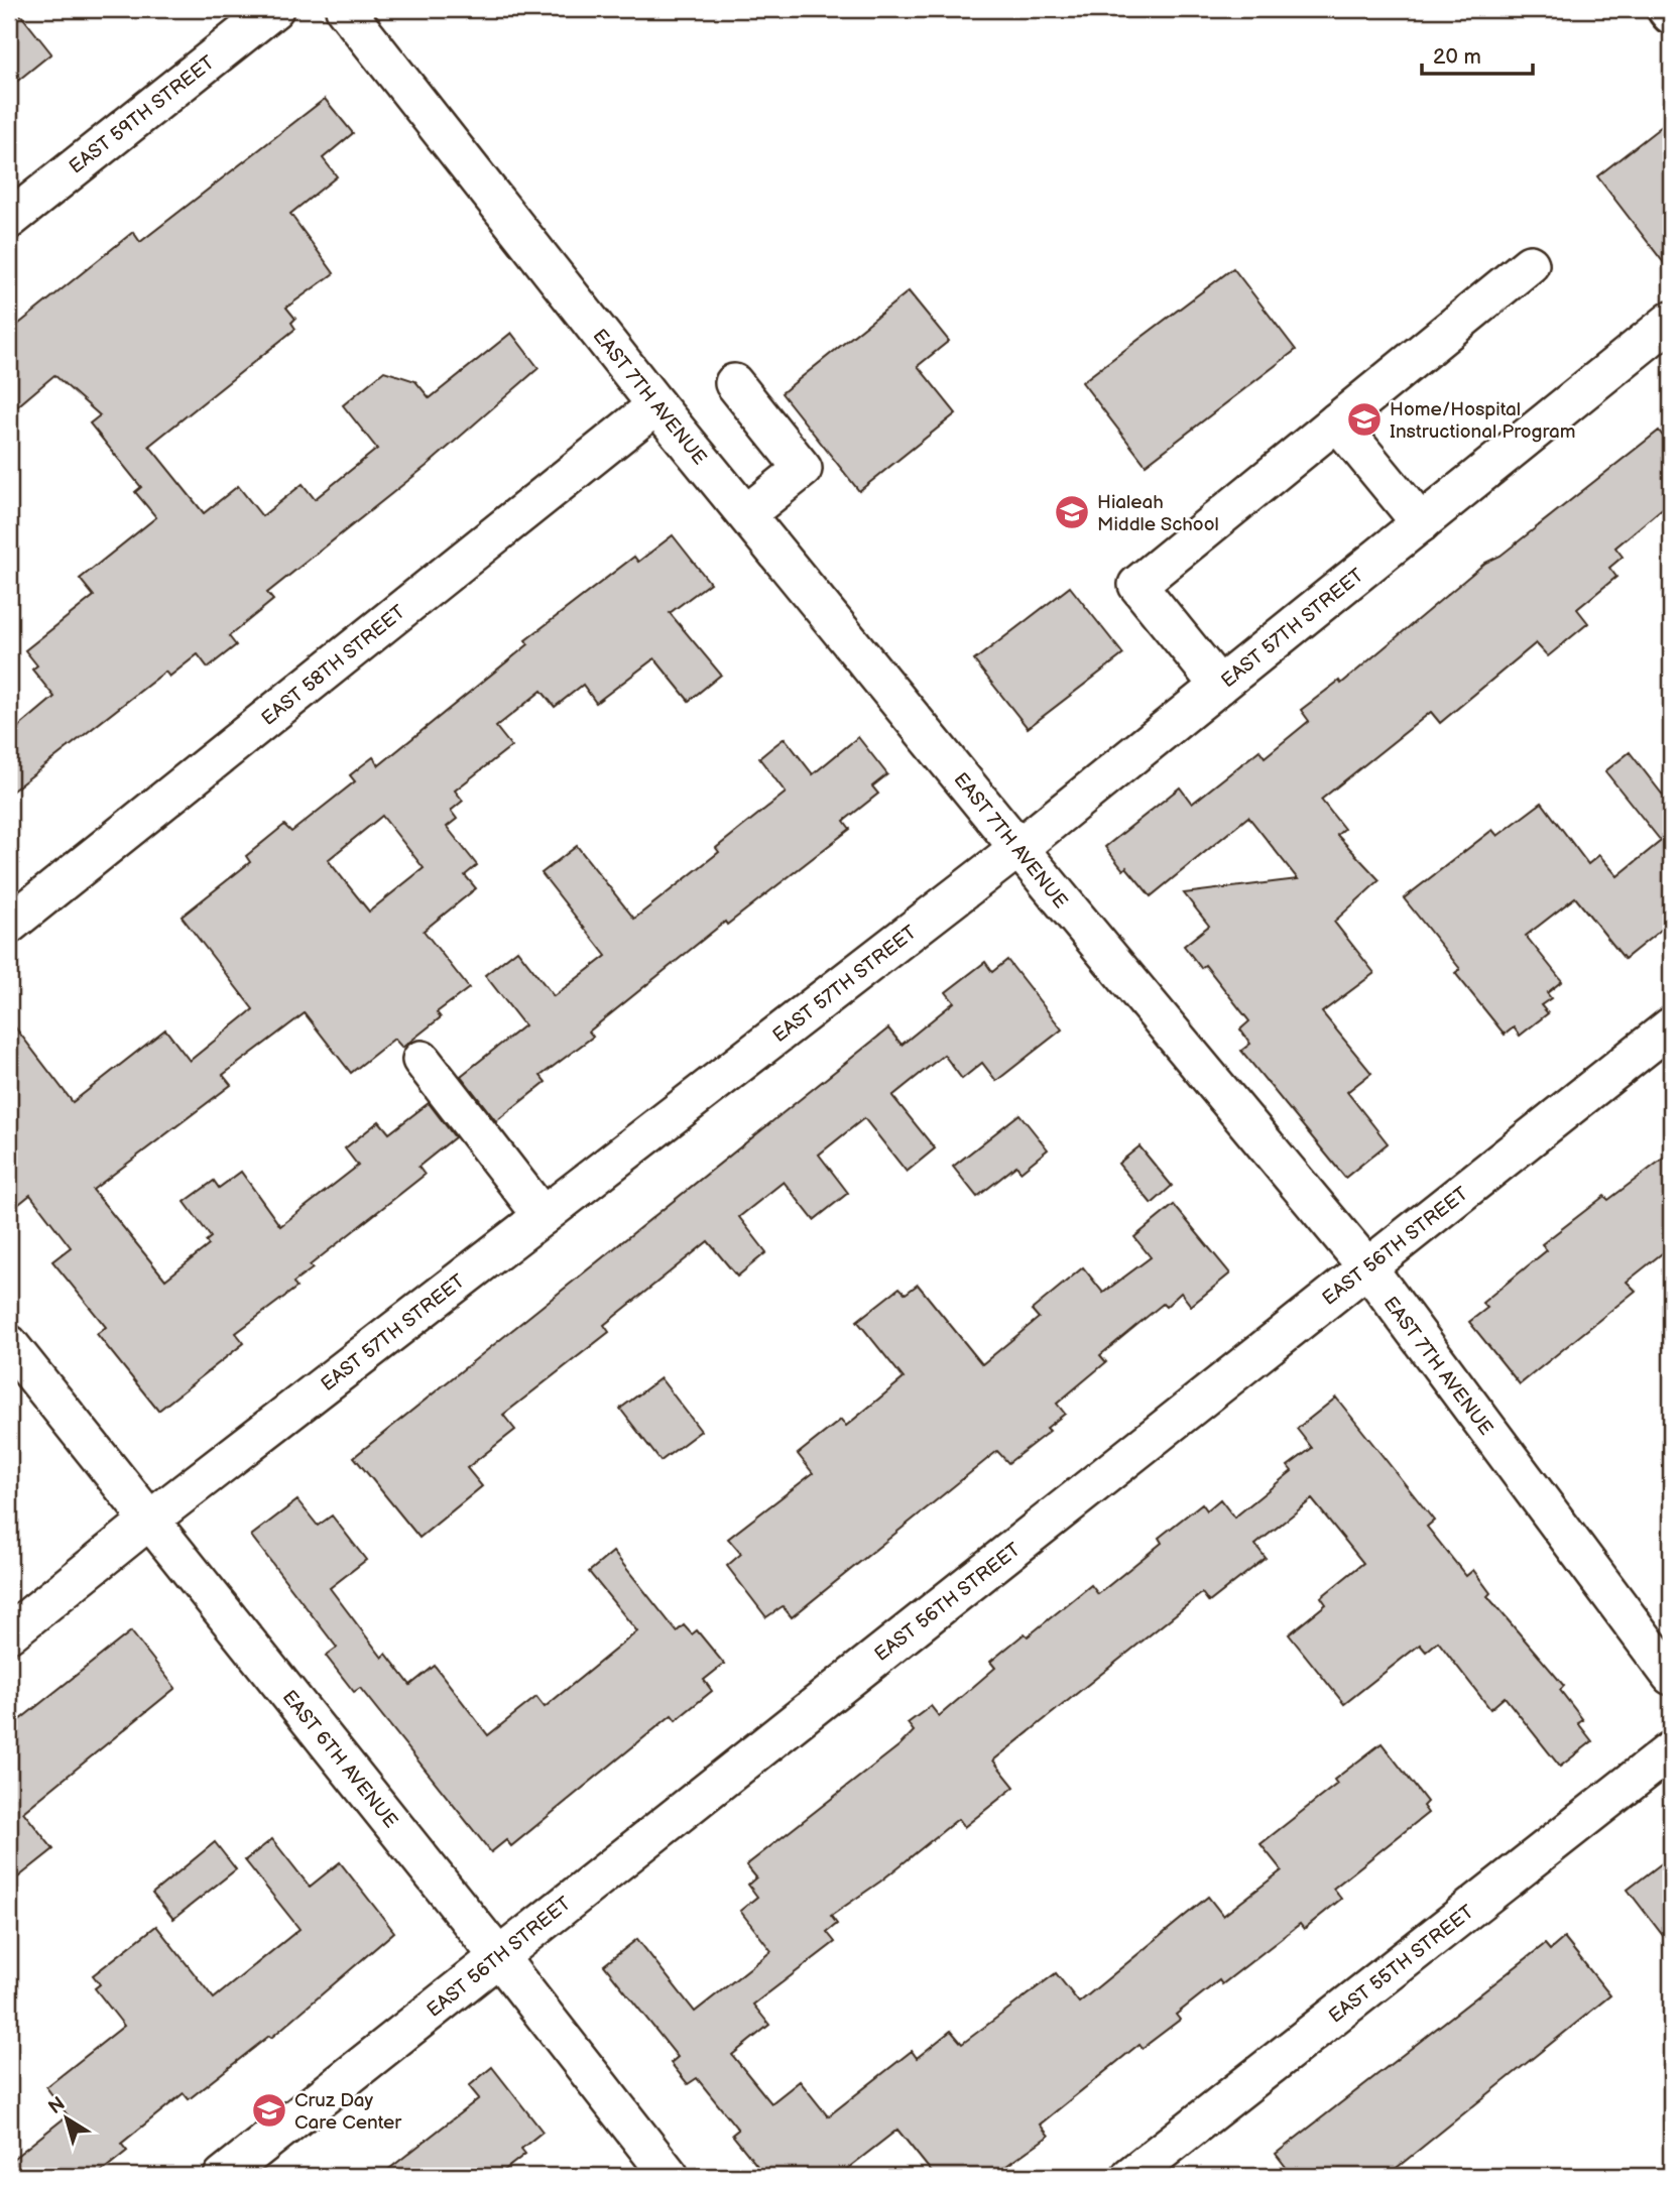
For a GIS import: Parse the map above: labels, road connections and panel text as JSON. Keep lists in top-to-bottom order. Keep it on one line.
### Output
{"streets":{"street":["EAST 59TH STREET","EAST 7TH AVENUE","EAST 57TH STREET","EAST 58TH STREET","EAST 56TH STREET","EAST 6TH AVENUE","EAST 55TH STREET"]},"crossings":[["EAST 7TH AVENUE","EAST 57TH STREET"],["EAST 7TH AVENUE","EAST 58TH STREET"],["EAST 7TH AVENUE","EAST 56TH STREET"],["EAST 57TH STREET","EAST 6TH AVENUE"],["EAST 56TH STREET","EAST 6TH AVENUE"]],"places":{"school or university":["Home/Hospital Instructional Program","Hialeah Middle School","Cruz Day Care Center"]},"scale_bar":"20 m","north":"top left"}
